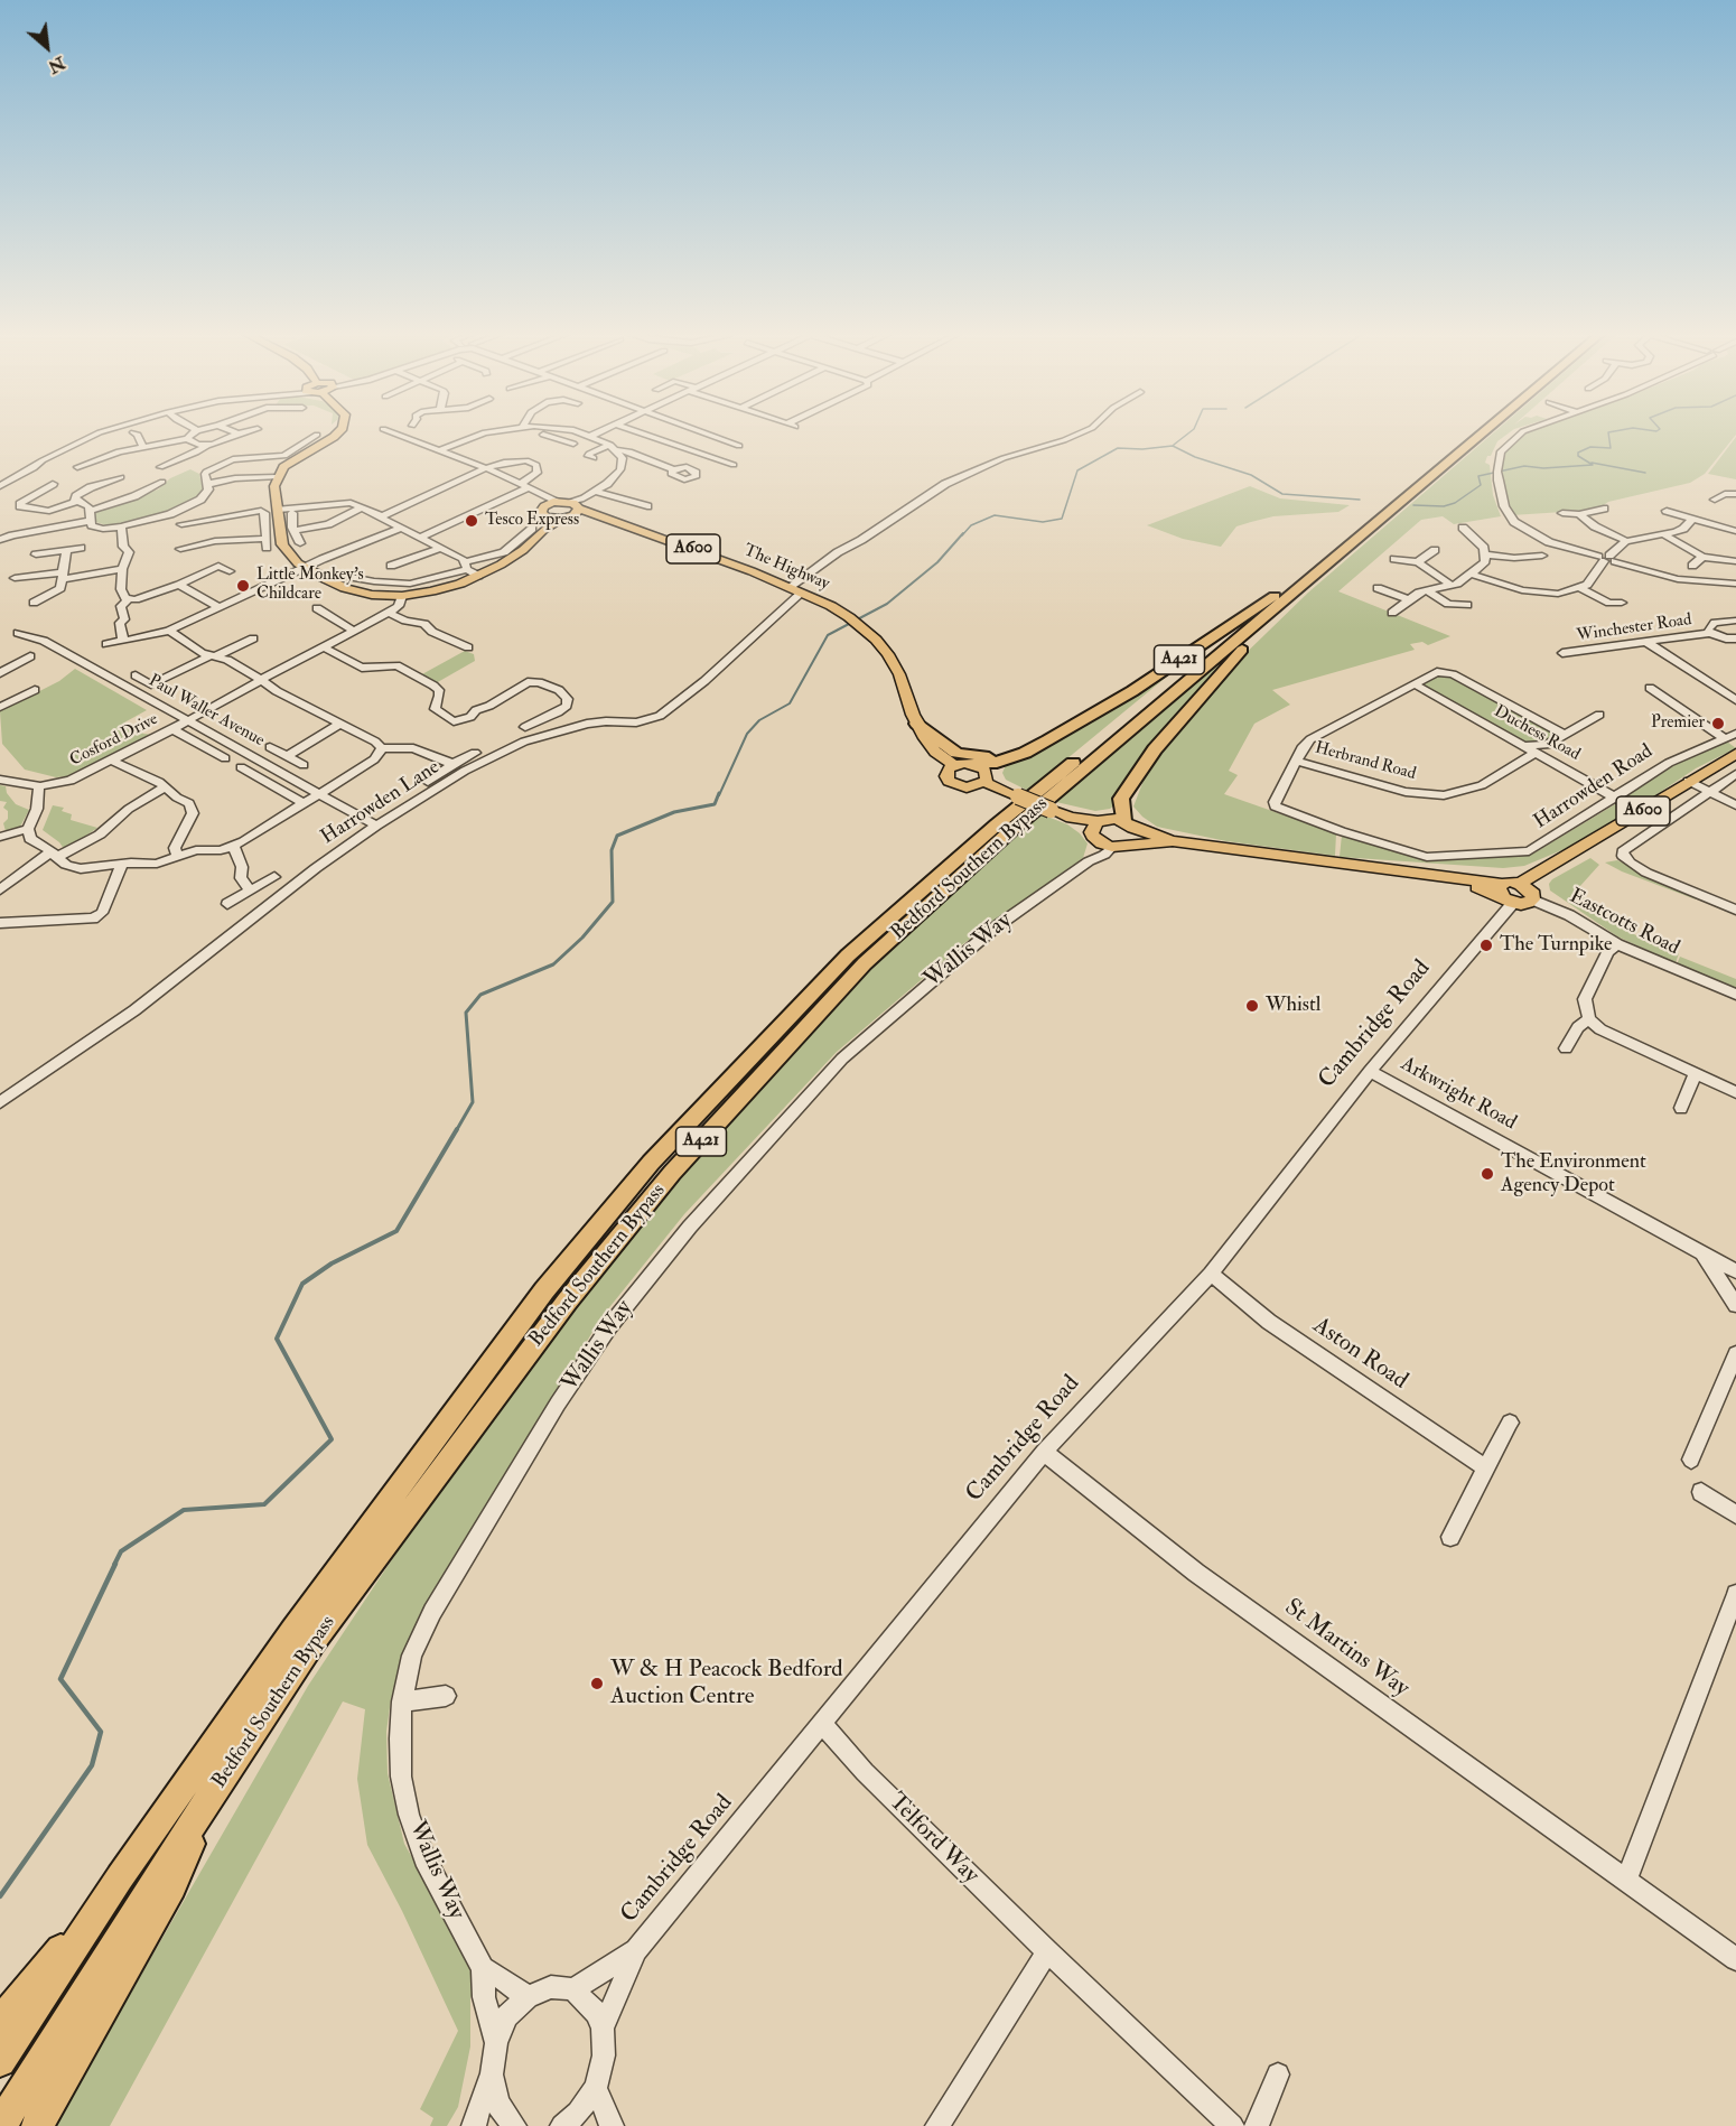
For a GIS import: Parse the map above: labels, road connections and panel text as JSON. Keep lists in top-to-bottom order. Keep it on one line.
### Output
{"streets":{"highway":["A421","Bedford Southern Bypass"],"main road":["A600","The Highway","Harrowden Road"],"street":["Winchester Road","Paul Waller Avenue","Duchess Road","Cosford Drive","Herbrand Road","Harrowden Lane","Eastcotts Road","Wallis Way","Cambridge Road","Arkwright Road","Aston Road","St Martins Way","Telford Way"]},"crossings":[["A600","The Highway"],["A600","A421"],["A600","Harrowden Road"],["A600","Wallis Way"],["A600","Cambridge Road"],["The Highway","A421"],["The Highway","Harrowden Lane"],["A421","Bedford Southern Bypass"],["A421","Wallis Way"],["Paul Waller Avenue","Cosford Drive"],["Paul Waller Avenue","Harrowden Lane"],["Duchess Road","Herbrand Road"],["Duchess Road","Harrowden Road"],["Cambridge Road","Arkwright Road"],["Cambridge Road","Aston Road"],["Cambridge Road","St Martins Way"],["Cambridge Road","Telford Way"]],"places":["Tesco Express","Little Monkey's Childcare","Premier","The Turnpike","Whistl","The Environment Agency Depot","W & H Peacock Bedford Auction Centre"],"north":"bottom right"}
